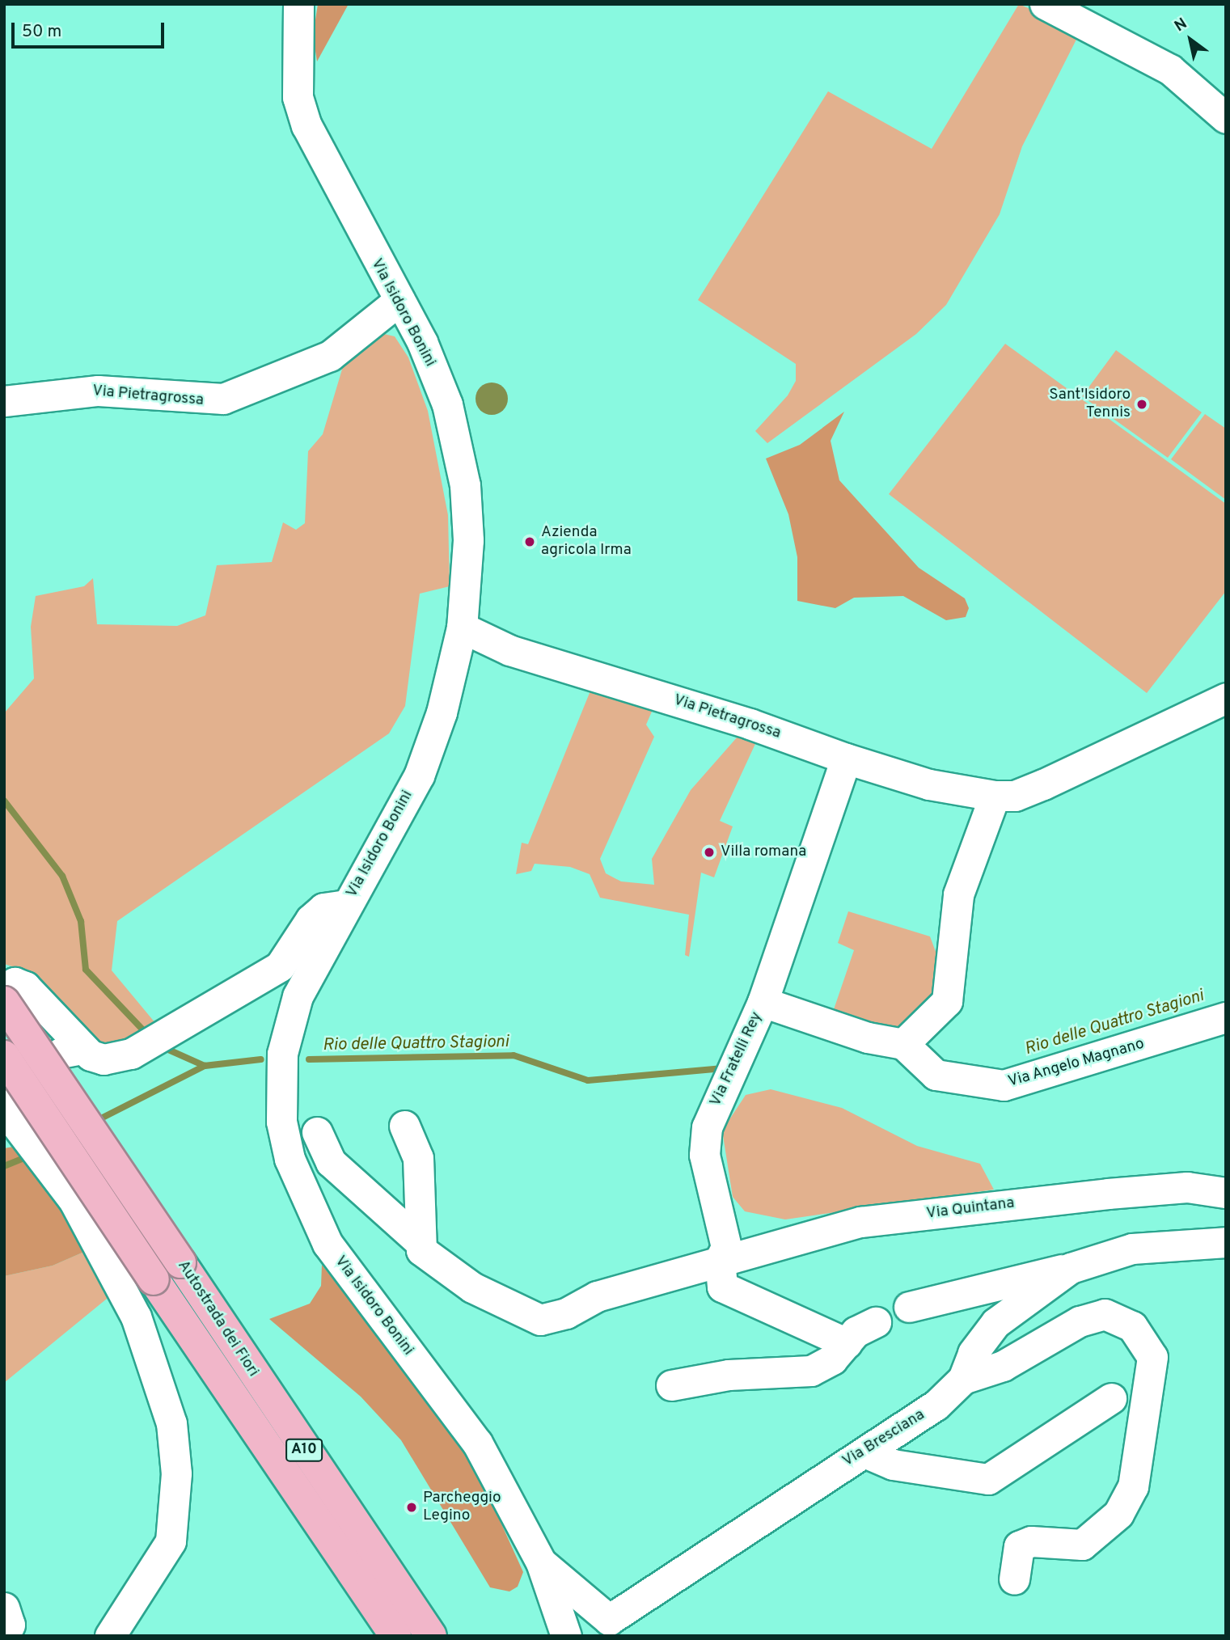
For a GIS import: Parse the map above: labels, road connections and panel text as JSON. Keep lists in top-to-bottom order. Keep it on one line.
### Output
{"streets":{"highway":["Autostrada dei Fiori","A10"],"street":["Via Isidoro Bonini","Via Pietragrossa","Via Fratelli Rey","Via Angelo Magnano","Via Quintana","Via Bresciana"]},"crossings":[["Via Isidoro Bonini","Via Pietragrossa"],["Via Isidoro Bonini","Via Bresciana"],["Via Fratelli Rey","Via Angelo Magnano"],["Via Fratelli Rey","Via Quintana"]],"water":["Rio delle Quattro Stagioni"],"places":["Sant'Isidoro Tennis","Azienda agricola Irma","Villa romana","Parcheggio Legino"],"scale_bar":"50 m","north":"top left"}
